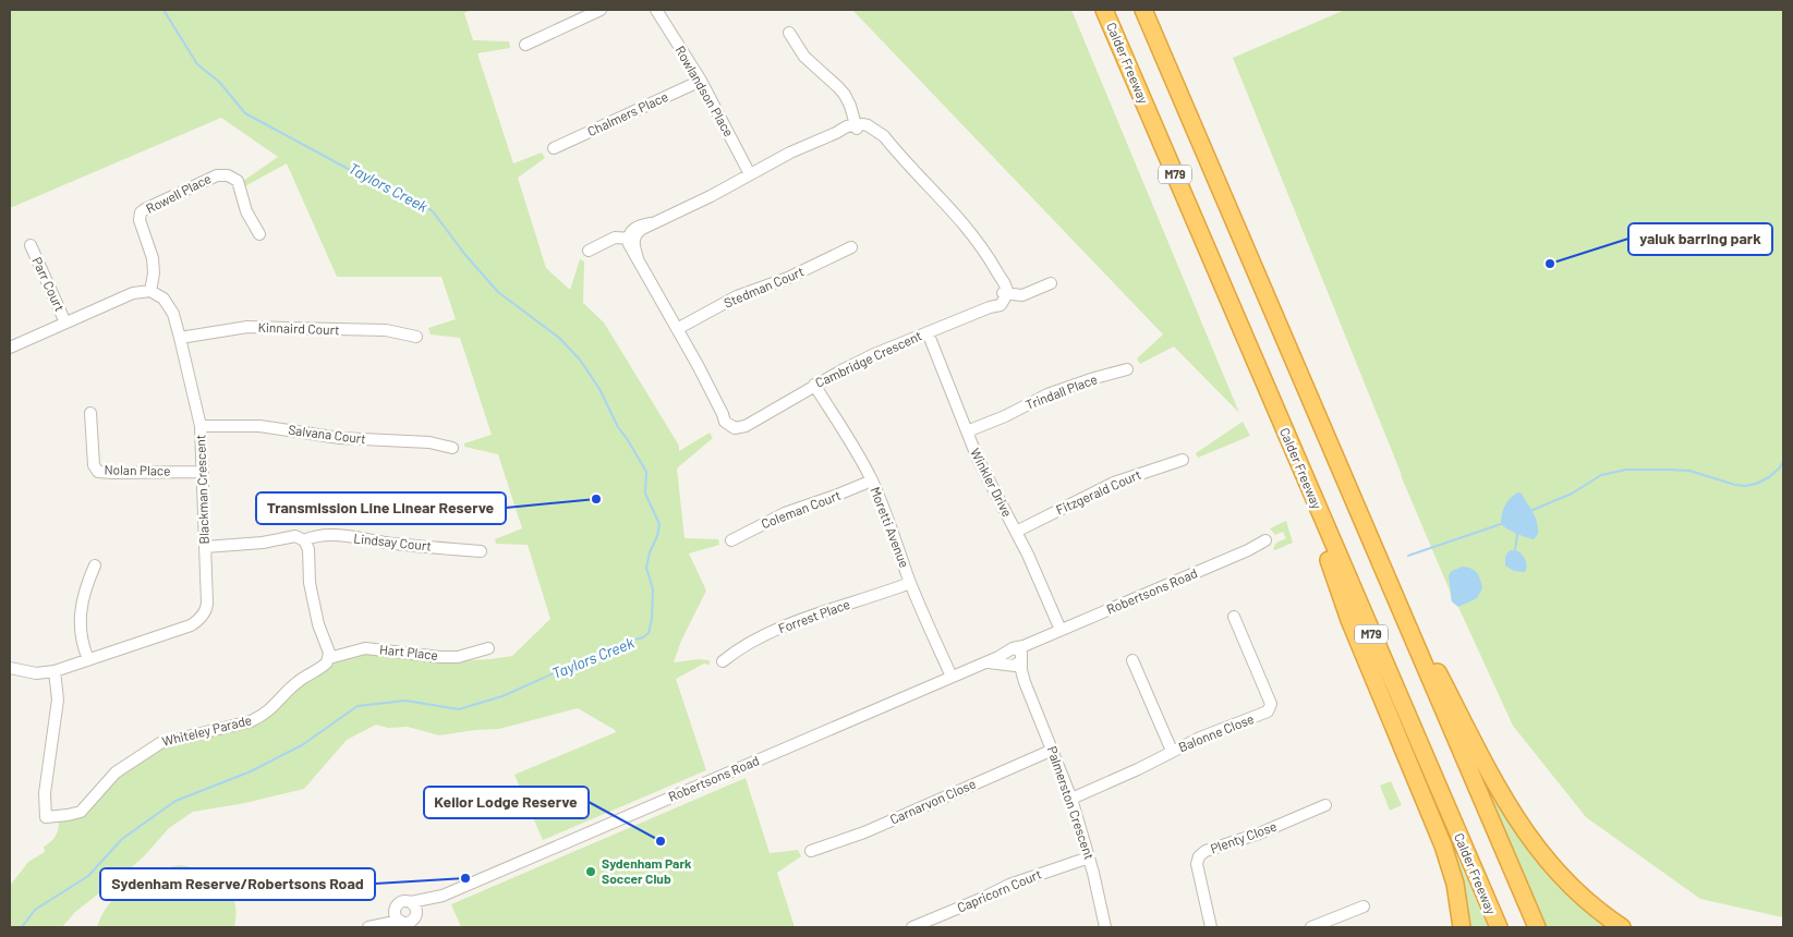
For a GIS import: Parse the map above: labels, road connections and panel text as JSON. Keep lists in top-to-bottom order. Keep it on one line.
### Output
{"streets":{"highway":["Calder Freeway","M79"],"street":["Rowlandson Place","Chalmers Place","Rowell Place","Parr Court","Stedman Court","Kinnaird Court","Cambridge Crescent","Trindall Place","Salvana Court","Nolan Place","Winkler Drive","Blackman Crescent","Fitzgerald Court","Coleman Court","Moretti Avenue","Lindsay Court","Robertsons Road","Forrest Place","Hart Place","Whiteley Parade","Balonne Close","Carnarvon Close","Palmerston Crescent","Plenty Close","Capricorn Court"]},"crossings":[["Rowlandson Place","Chalmers Place"],["Rowell Place","Blackman Crescent"],["Stedman Court","Cambridge Crescent"],["Kinnaird Court","Blackman Crescent"],["Cambridge Crescent","Winkler Drive"],["Cambridge Crescent","Moretti Avenue"],["Trindall Place","Winkler Drive"],["Salvana Court","Blackman Crescent"],["Nolan Place","Blackman Crescent"],["Winkler Drive","Fitzgerald Court"],["Winkler Drive","Robertsons Road"],["Blackman Crescent","Whiteley Parade"],["Coleman Court","Moretti Avenue"],["Moretti Avenue","Robertsons Road"],["Moretti Avenue","Forrest Place"],["Robertsons Road","Palmerston Crescent"],["Hart Place","Whiteley Parade"],["Balonne Close","Palmerston Crescent"],["Carnarvon Close","Palmerston Crescent"],["Palmerston Crescent","Capricorn Court"]],"water":["Taylors Creek"],"places":["yaluk barring park","Transmission Line Linear Reserve","Keilor Lodge Reserve","Sydenham Park Soccer Club","Sydenham Reserve/Robertsons Road"]}
